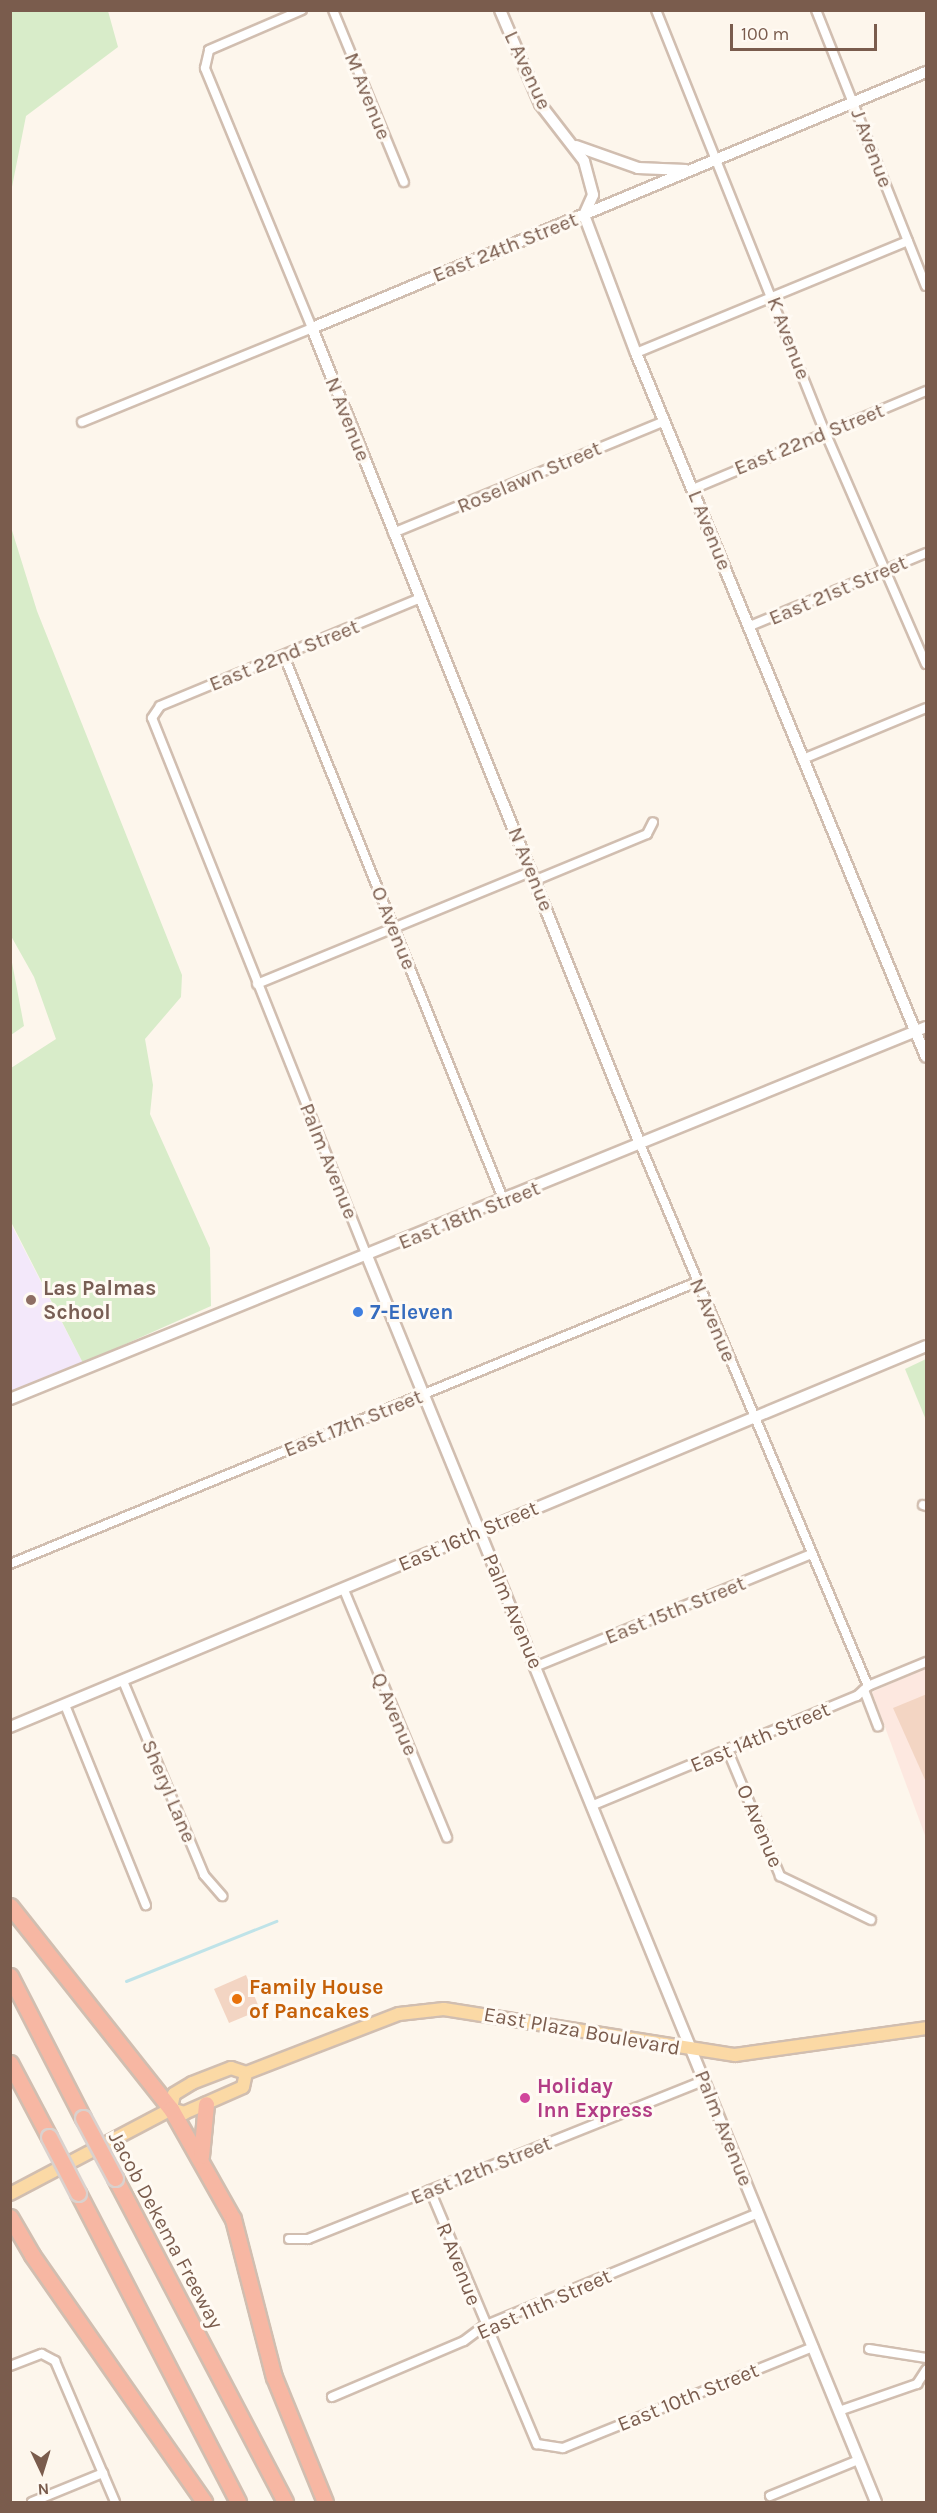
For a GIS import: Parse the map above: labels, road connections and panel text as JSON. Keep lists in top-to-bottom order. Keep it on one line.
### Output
{"streets":{"highway":["Jacob Dekema Freeway"],"main road":["East Plaza Boulevard"],"street":["L Avenue","M Avenue","J Avenue","East 24th Street","K Avenue","N Avenue","East 22nd Street","Roselawn Street","East 21st Street","O Avenue","Palm Avenue","East 18th Street","East 17th Street","East 16th Street","East 15th Street","Q Avenue","East 14th Street","Sheryl Lane","East 12th Street","R Avenue","East 11th Street","East 10th Street"]},"crossings":[["L Avenue","East 24th Street"],["L Avenue","East 22nd Street"],["L Avenue","Roselawn Street"],["L Avenue","East 21st Street"],["L Avenue","East 18th Street"],["J Avenue","East 24th Street"],["East 24th Street","K Avenue"],["East 24th Street","N Avenue"],["K Avenue","East 22nd Street"],["K Avenue","East 21st Street"],["N Avenue","East 22nd Street"],["N Avenue","Roselawn Street"],["N Avenue","East 18th Street"],["N Avenue","East 17th Street"],["N Avenue","East 16th Street"],["N Avenue","East 15th Street"],["N Avenue","East 14th Street"],["East 22nd Street","O Avenue"],["East 22nd Street","Palm Avenue"],["O Avenue","East 18th Street"],["O Avenue","East 14th Street"],["Palm Avenue","East 18th Street"],["Palm Avenue","East 17th Street"],["Palm Avenue","East 16th Street"],["Palm Avenue","East 15th Street"],["Palm Avenue","East 14th Street"],["Palm Avenue","East Plaza Boulevard"],["Palm Avenue","East 12th Street"],["Palm Avenue","East 11th Street"],["Palm Avenue","East 10th Street"],["East 16th Street","Q Avenue"],["East 16th Street","Sheryl Lane"],["East 12th Street","R Avenue"],["R Avenue","East 11th Street"],["R Avenue","East 10th Street"]],"places":["Las Palmas School","7-Eleven","Family House of Pancakes","Holiday Inn Express"],"scale_bar":"100 m","north":"bottom"}
